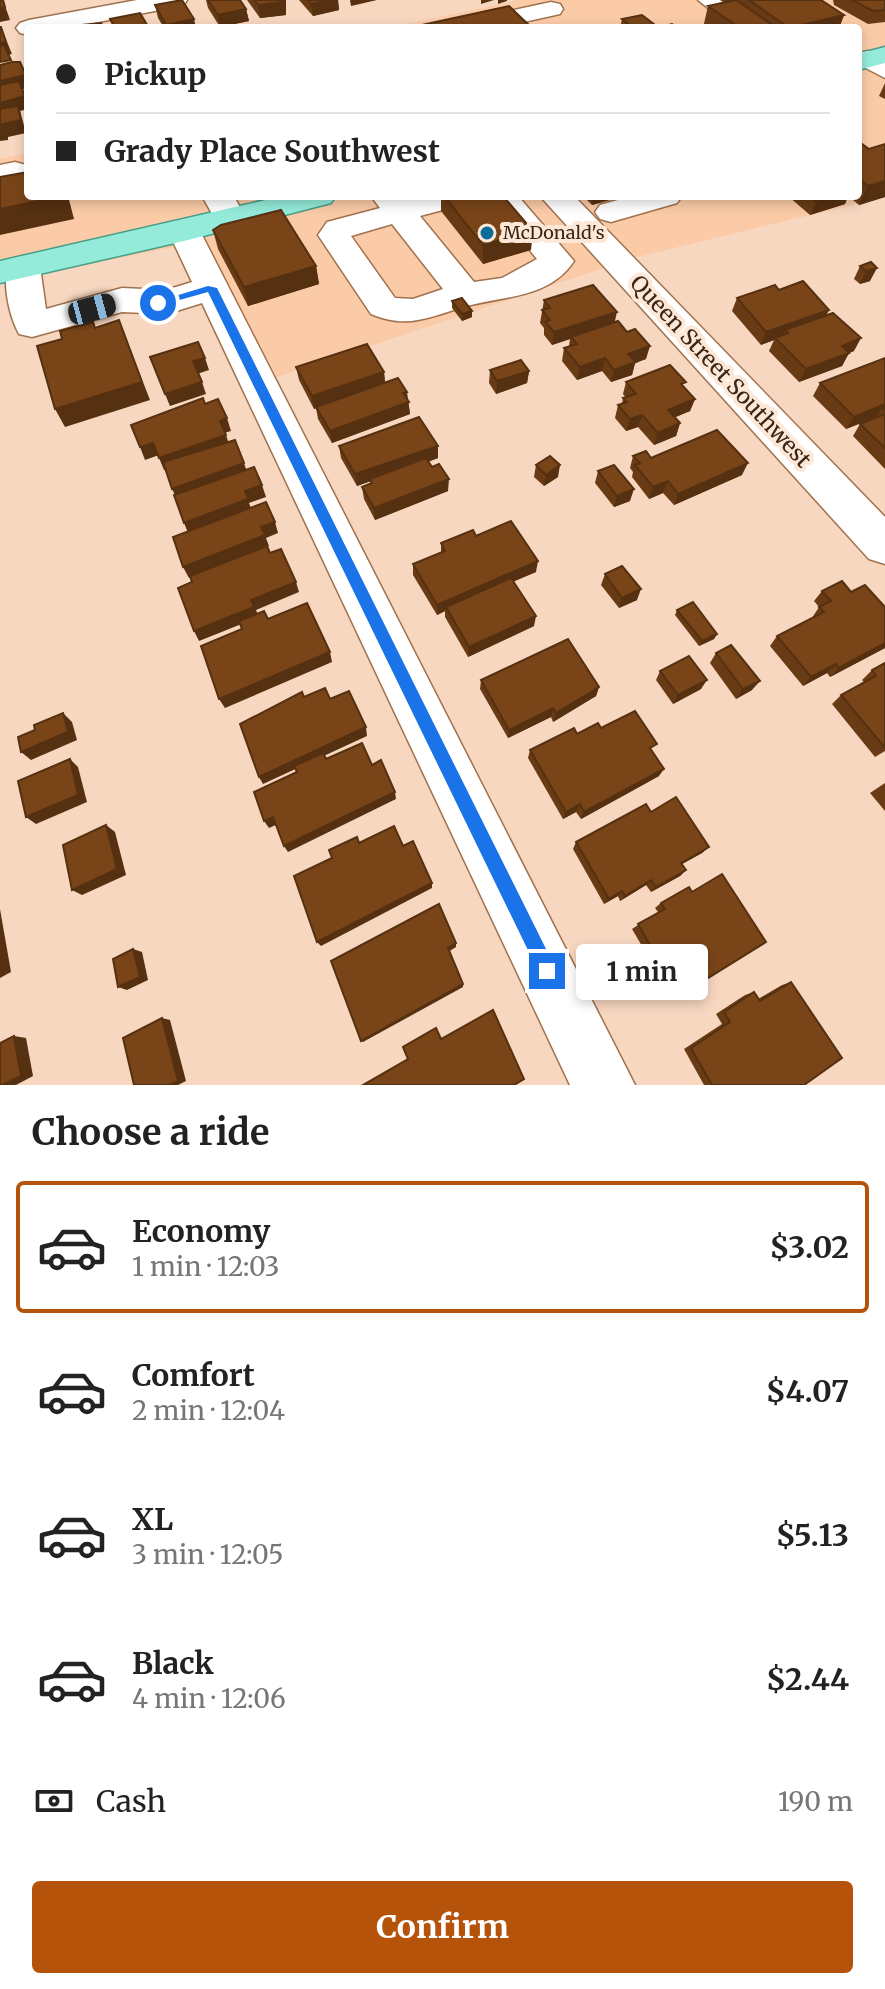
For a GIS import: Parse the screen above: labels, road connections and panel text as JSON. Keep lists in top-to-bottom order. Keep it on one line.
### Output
{"streets":{"street":["Queen Street Southwest"]},"places":["McDonald's"],"page":{"banner":["Pickup","Grady Place Southwest"],"bubble":"1 min","heading":"Choose a ride","list":[{"name":"Economy","note":"1 min · 12:03","value":"$3.02"},{"name":"Comfort","note":"2 min · 12:04","value":"$4.07"},{"name":"XL","note":"3 min · 12:05","value":"$5.13"},{"name":"Black","note":"4 min · 12:06","value":"$2.44"}],"pay":["Cash","190 m"],"buttons":"Confirm"}}
